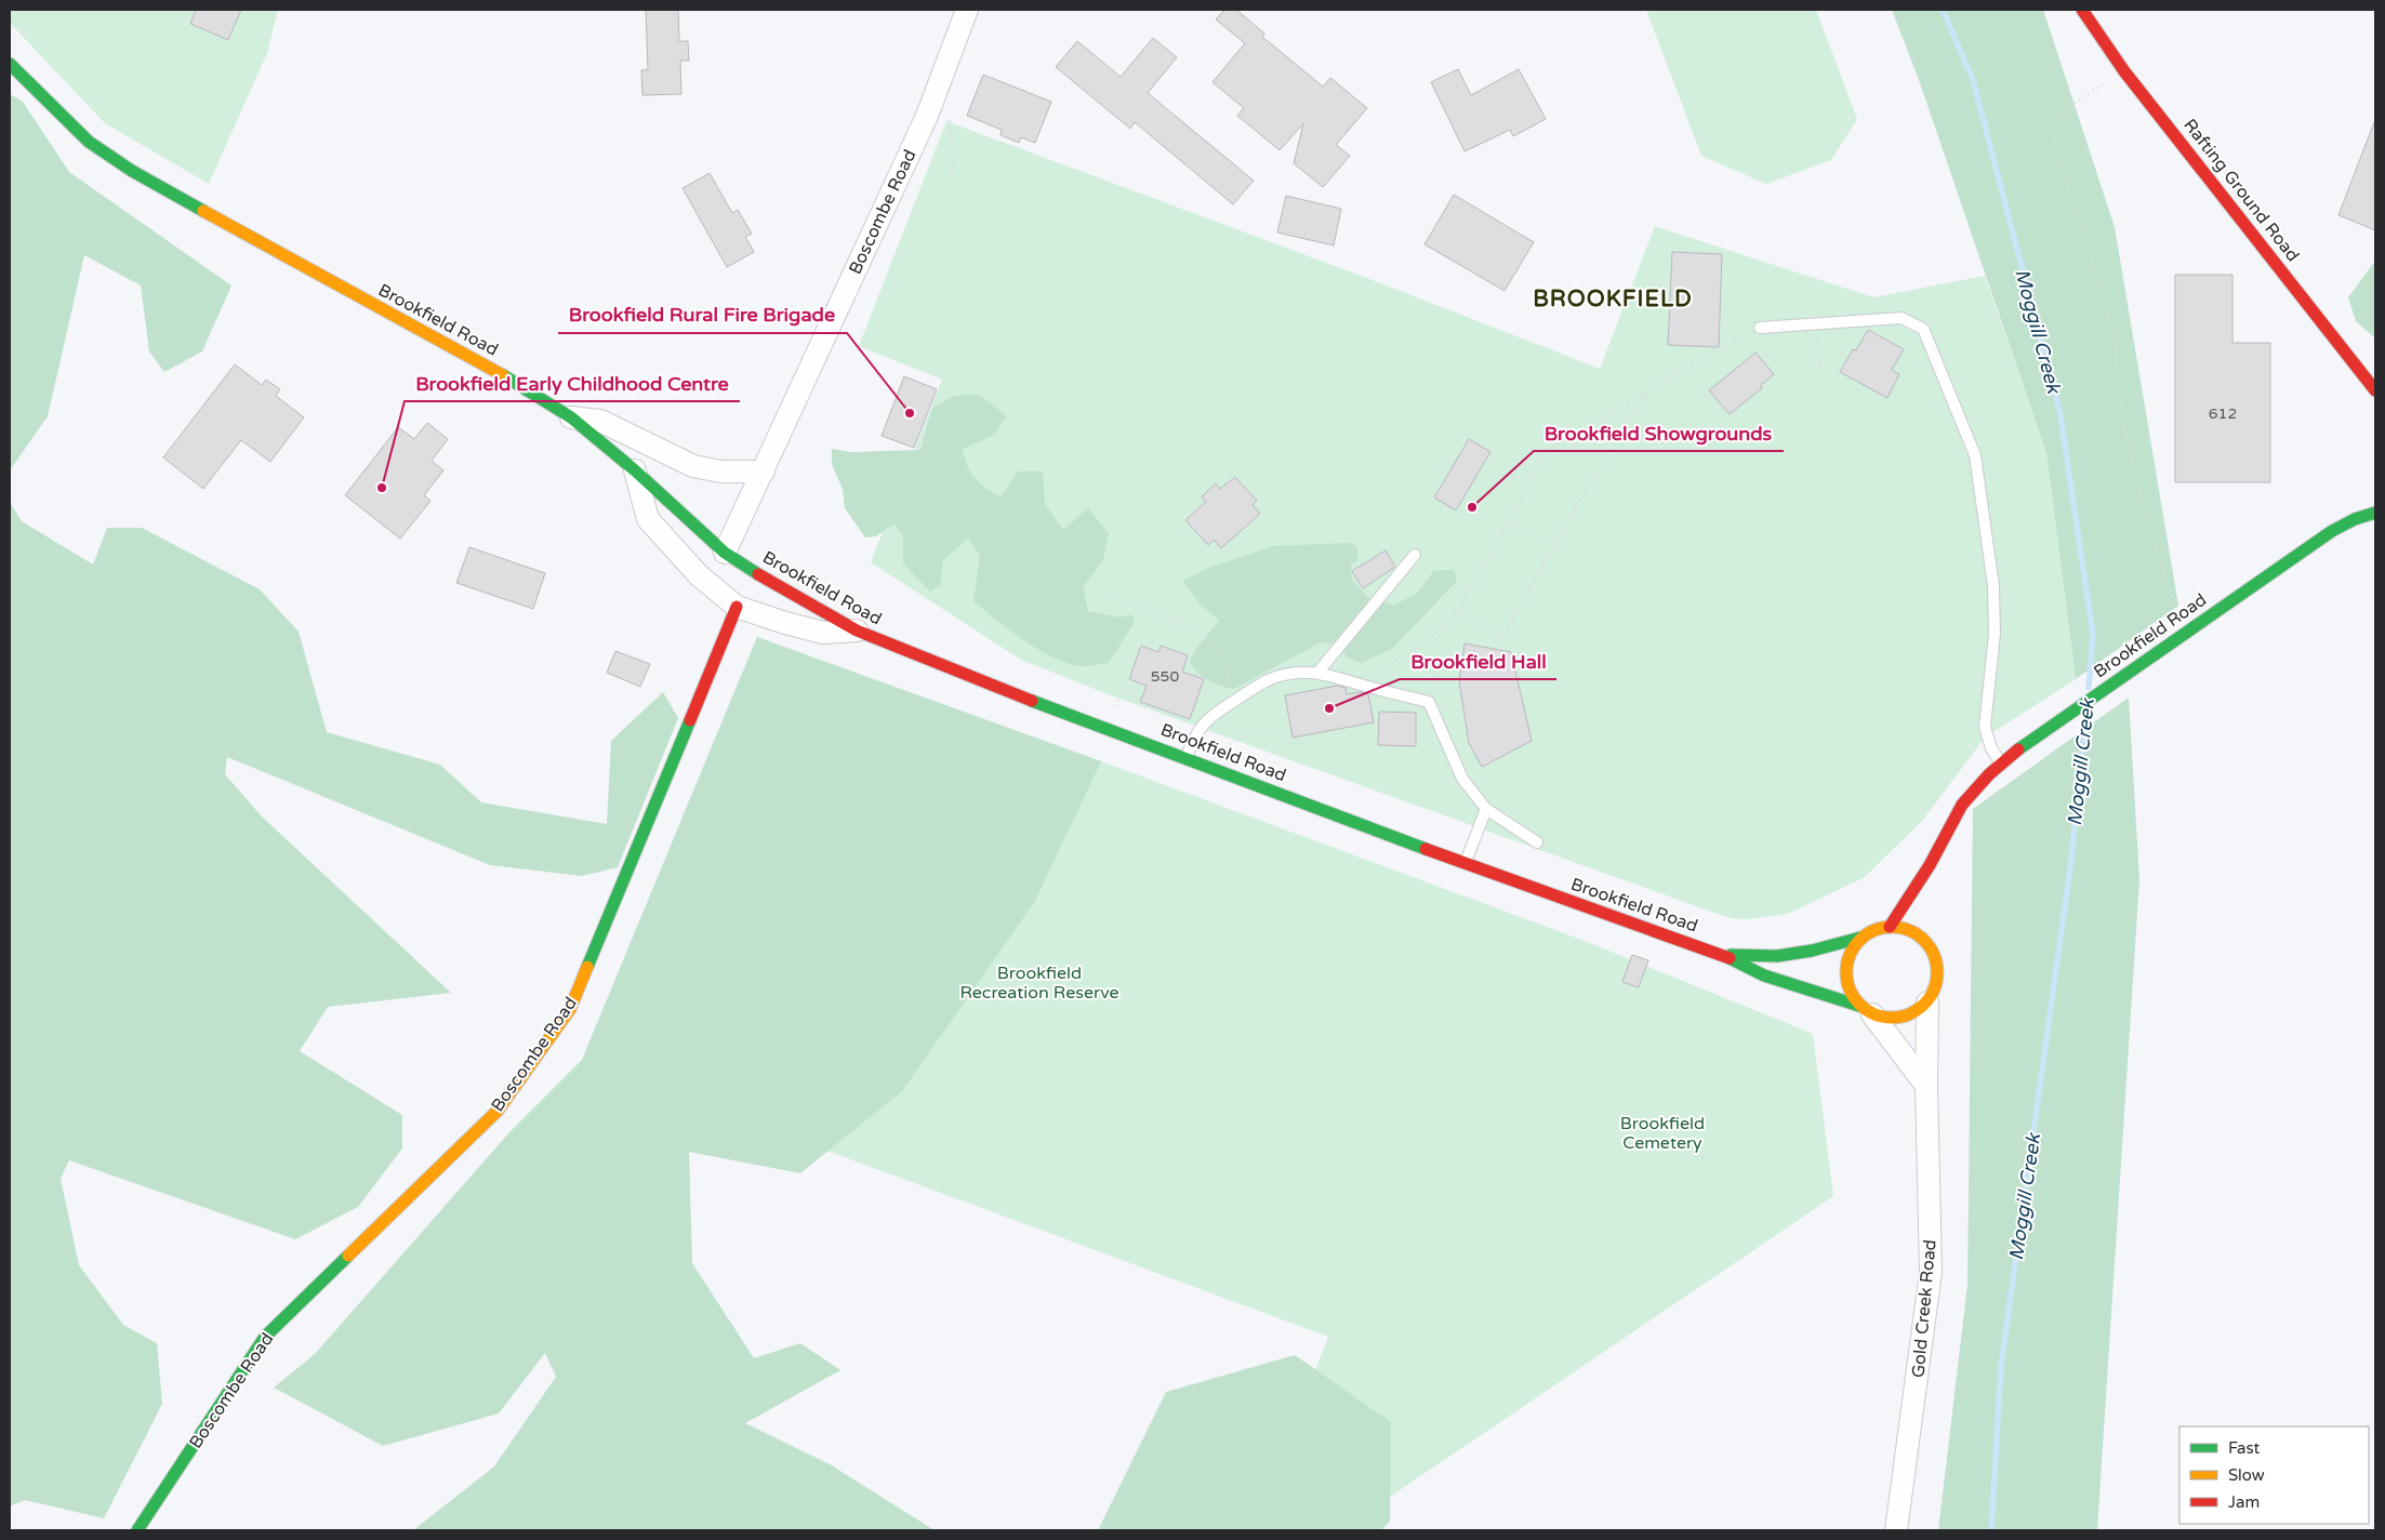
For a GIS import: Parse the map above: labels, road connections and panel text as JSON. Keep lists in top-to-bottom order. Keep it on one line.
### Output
{"streets":{"main road":["Rafting Ground Road","Boscombe Road","Brookfield Road"],"street":["Gold Creek Road"]},"crossings":[["Boscombe Road","Brookfield Road"],["Brookfield Road","Gold Creek Road"]],"districts":["BROOKFIELD"],"water":["Moggill Creek"],"parks":["Brookfield Recreation Reserve","Brookfield Cemetery"],"places":["Brookfield Rural Fire Brigade","Brookfield Early Childhood Centre","Brookfield Showgrounds","Brookfield Hall"],"house_numbers":["612","550"],"legend":["Fast","Slow","Jam"]}
